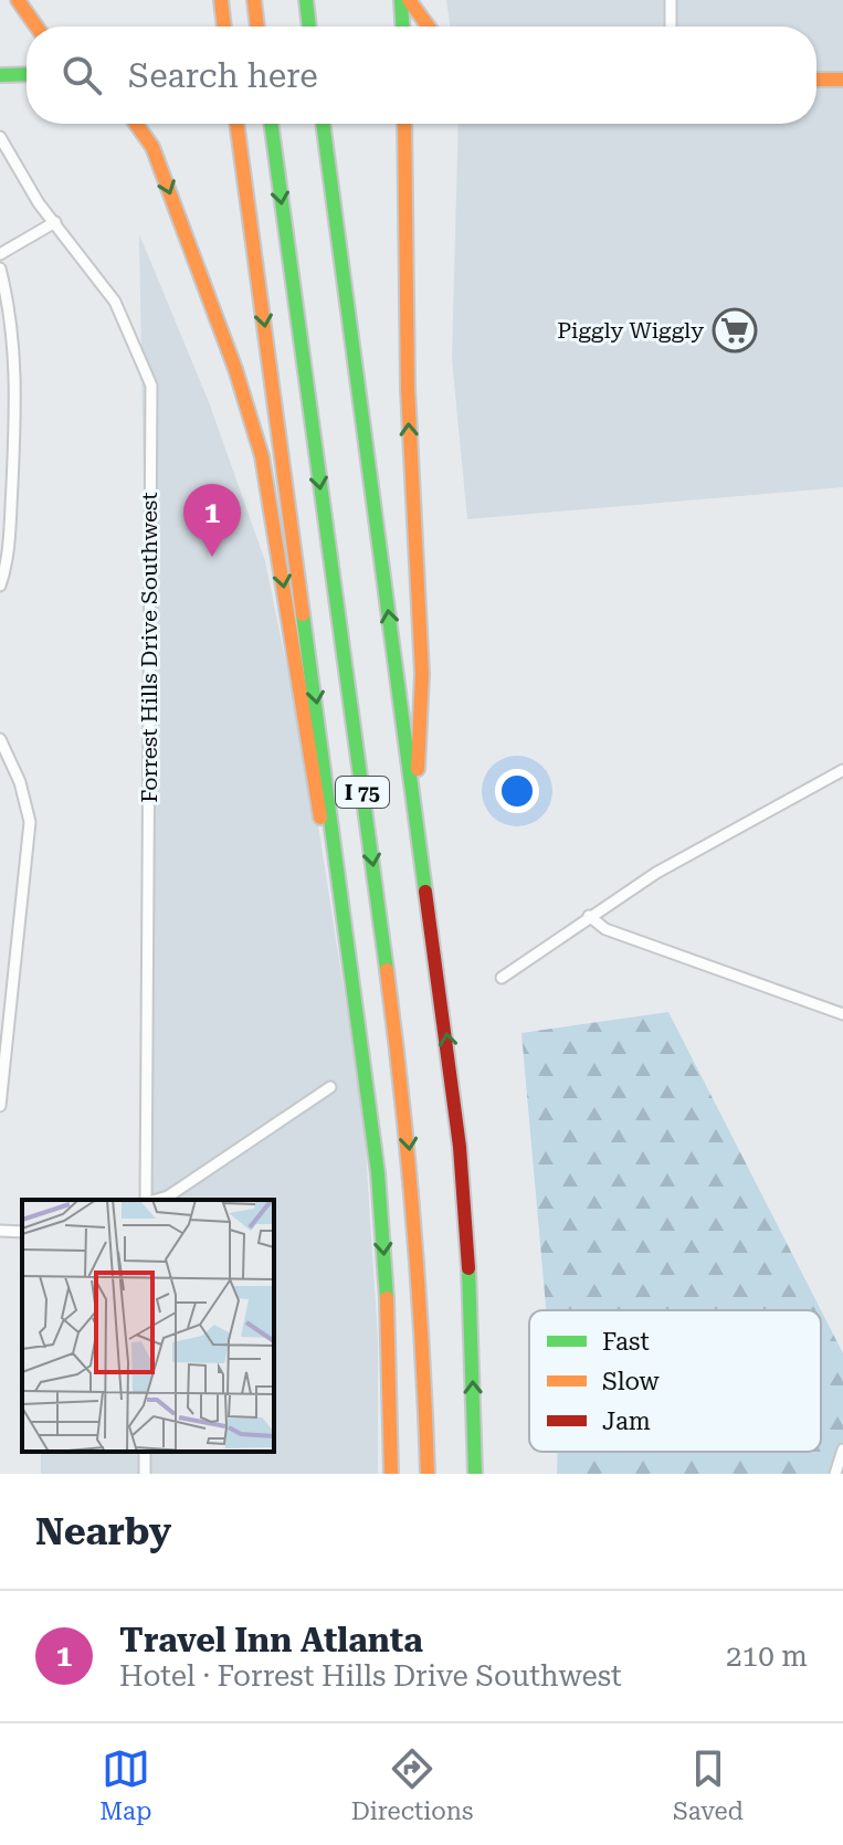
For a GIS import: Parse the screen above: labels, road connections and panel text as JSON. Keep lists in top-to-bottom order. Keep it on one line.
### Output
{"streets":{"main road":["I 75"],"street":["Forrest Hills Drive Southwest"]},"places":{"supermarket":["Piggly Wiggly"]},"legend":["Fast","Slow","Jam"],"page":{"search":"Search here","pins":"1","heading":"Nearby","list":[{"mark":"1","name":"Travel Inn Atlanta","note":"Hotel · Forrest Hills Drive Southwest","value":"210 m"}],"nav":["Map","Directions","Saved"]}}
